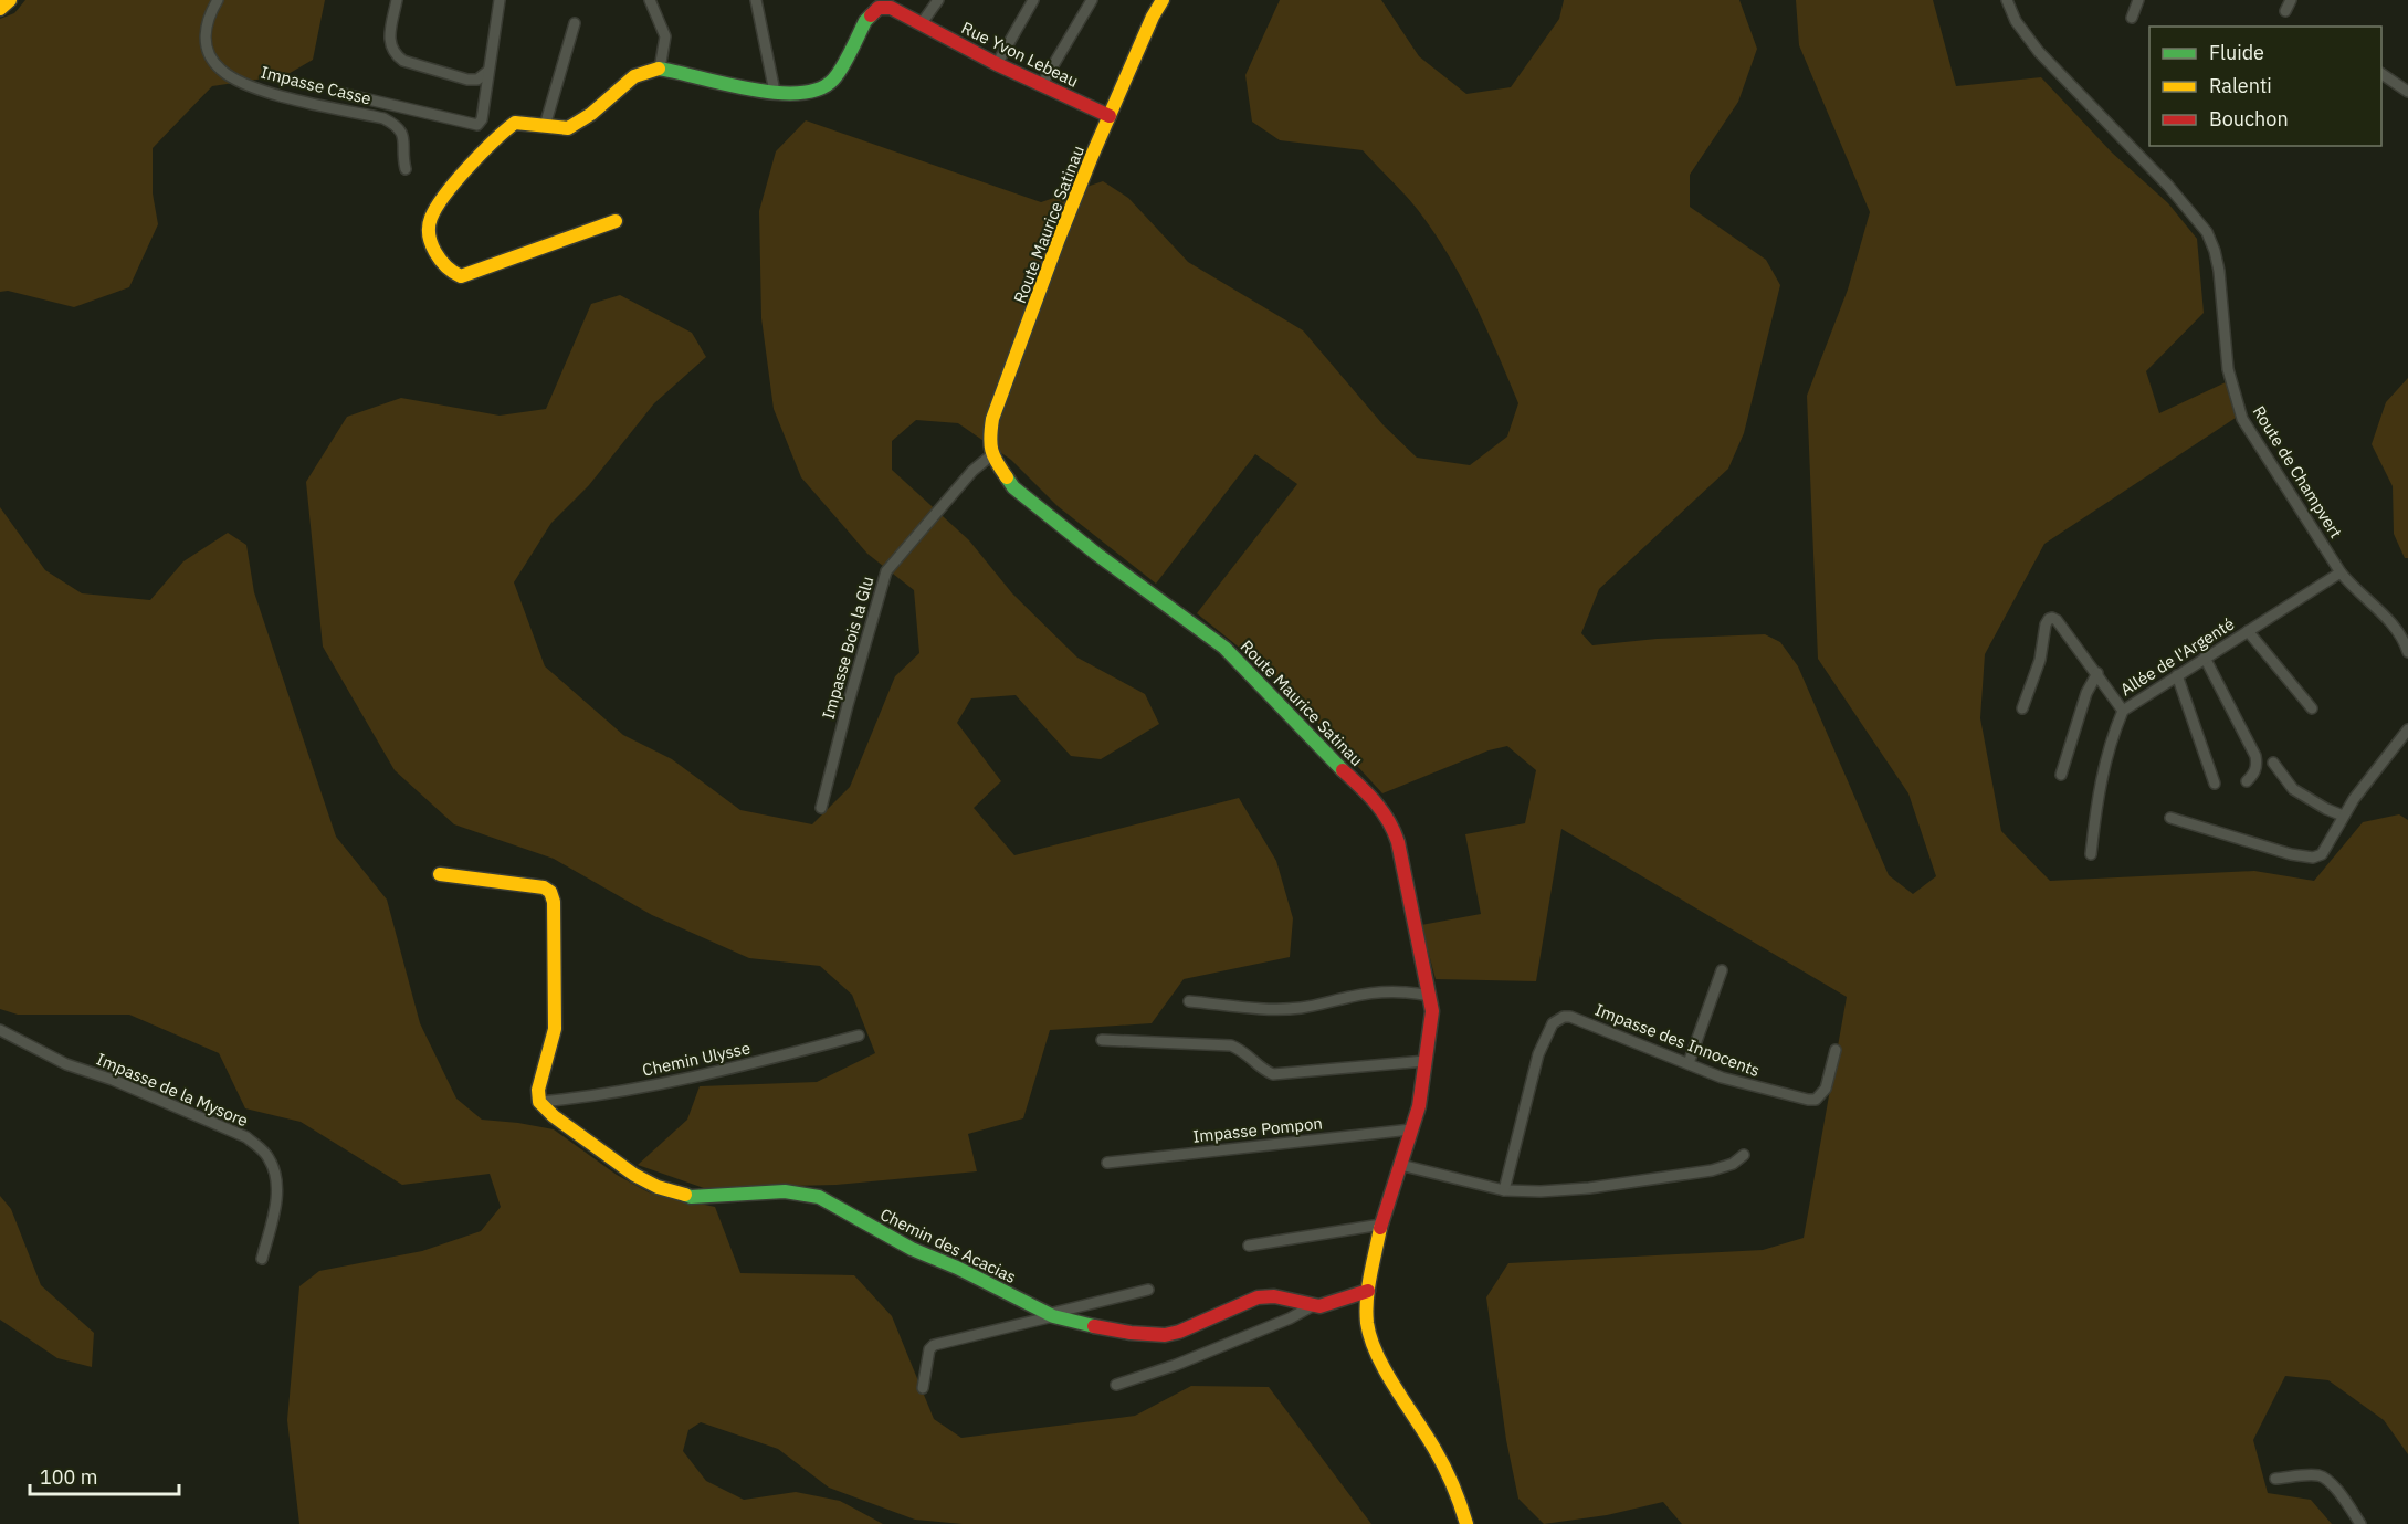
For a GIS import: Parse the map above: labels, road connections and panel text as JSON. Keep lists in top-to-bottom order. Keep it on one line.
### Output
{"streets":{"street":["Rue Yvon Lebeau","Impasse Casse","Route Maurice Satinau","Route de Champvert","Impasse Bois la Glu","Allée de l'Argenté","Impasse des Innocents","Chemin Ulysse","Impasse de la Mysore","Impasse Pompon","Chemin des Acacias"]},"crossings":[["Rue Yvon Lebeau","Route Maurice Satinau"],["Route Maurice Satinau","Impasse Bois la Glu"],["Route Maurice Satinau","Impasse Pompon"],["Route de Champvert","Allée de l'Argenté"],["Chemin Ulysse","Chemin des Acacias"]],"legend":["Fluide","Ralenti","Bouchon"],"scale_bar":"100 m"}
